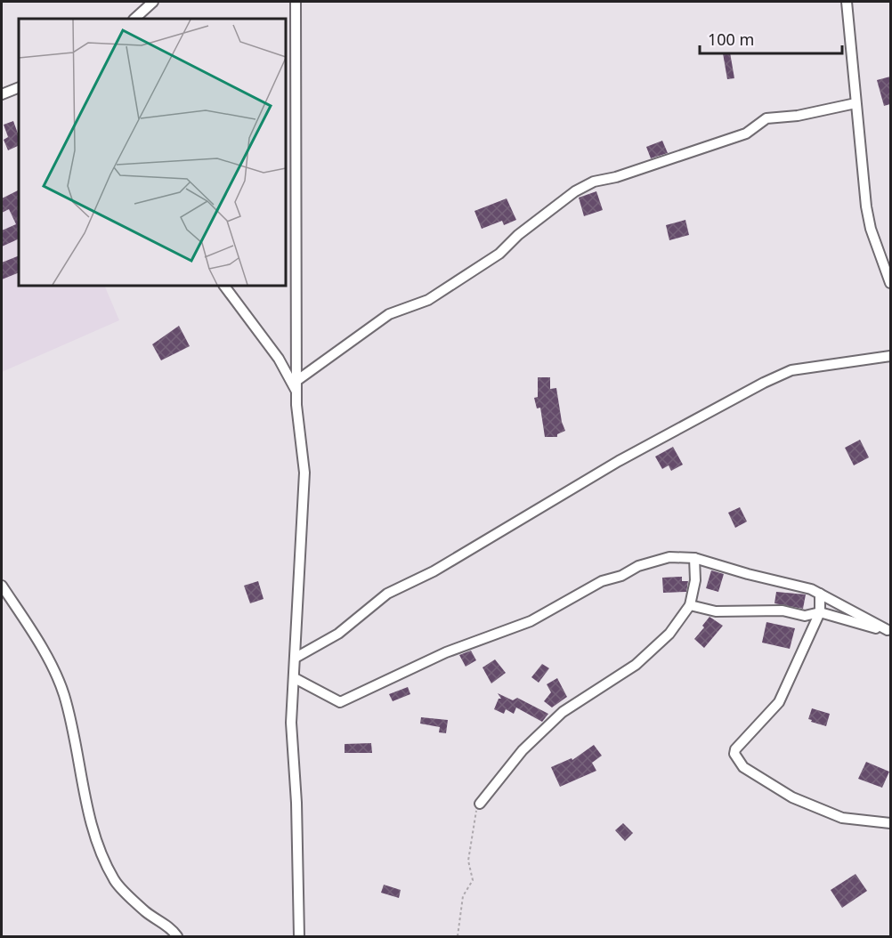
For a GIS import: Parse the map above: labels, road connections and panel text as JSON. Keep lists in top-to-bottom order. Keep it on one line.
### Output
{"scale_bar":"100 m"}
